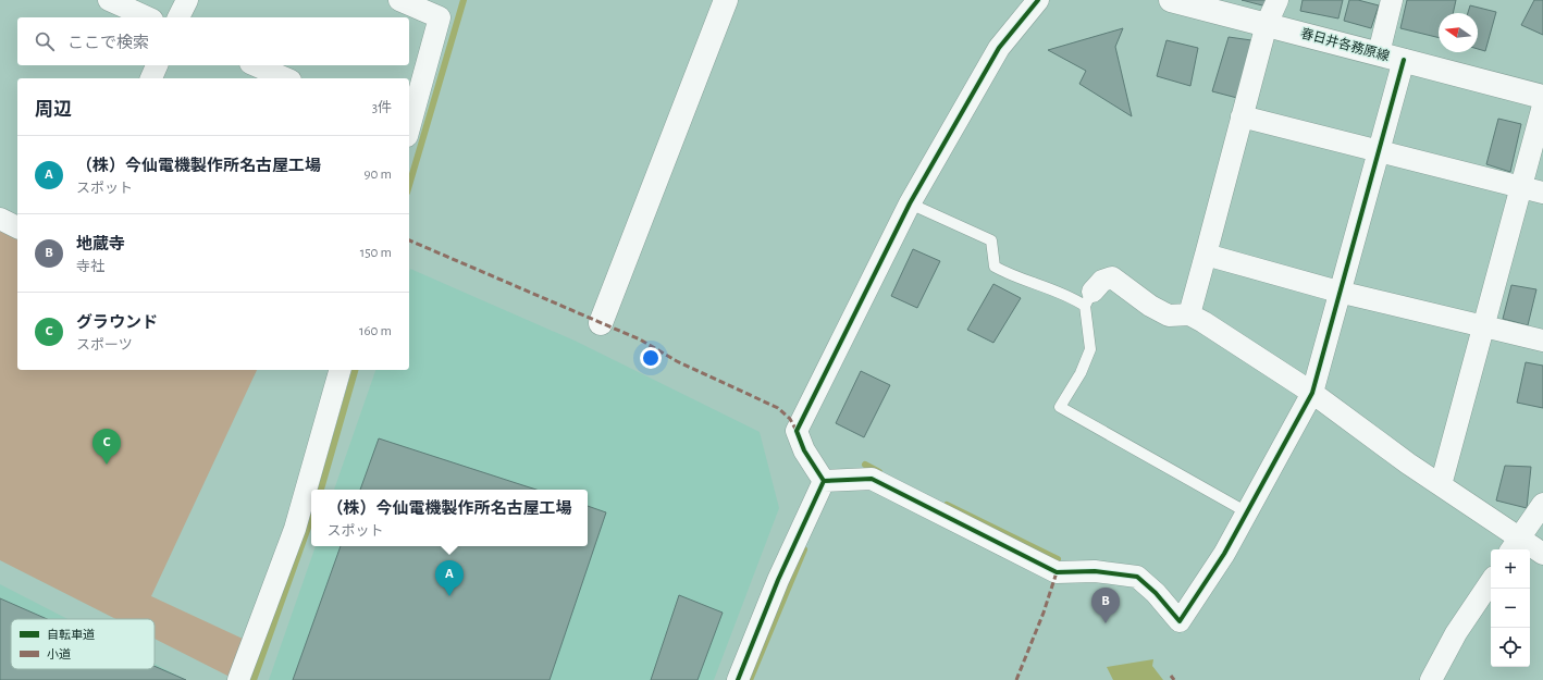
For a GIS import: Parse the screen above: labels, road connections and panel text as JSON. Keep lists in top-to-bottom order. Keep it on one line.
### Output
{"streets":{"main road":["春日井各務原線"]},"legend":["自転車道","小道"],"north":"left","page":{"search":"ここで検索","heading":["周辺","3件"],"list":[{"mark":"A","name":"（株）今仙電機製作所名古屋工場","note":"スポット","value":"90 m"},{"mark":"B","name":"地蔵寺","note":"寺社","value":"150 m"},{"mark":"C","name":"グラウンド","note":"スポーツ","value":"160 m"}],"pins":["C","A","B"],"popup":["（株）今仙電機製作所名古屋工場","スポット"],"map_buttons":["+","−"]}}
